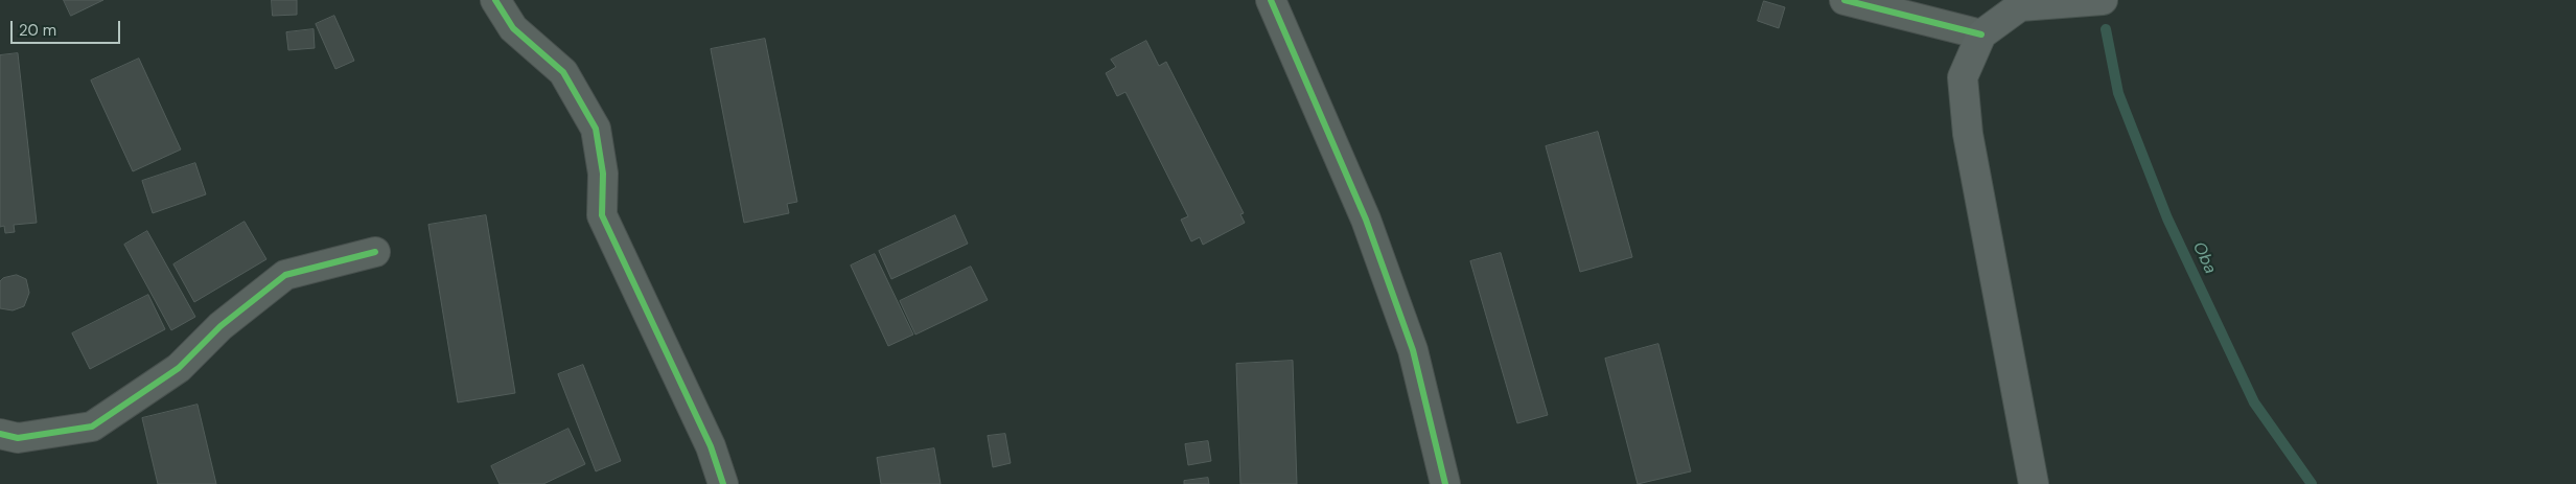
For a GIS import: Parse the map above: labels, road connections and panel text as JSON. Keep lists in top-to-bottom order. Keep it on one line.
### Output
{"water":["Oba"],"scale_bar":"20 m"}
